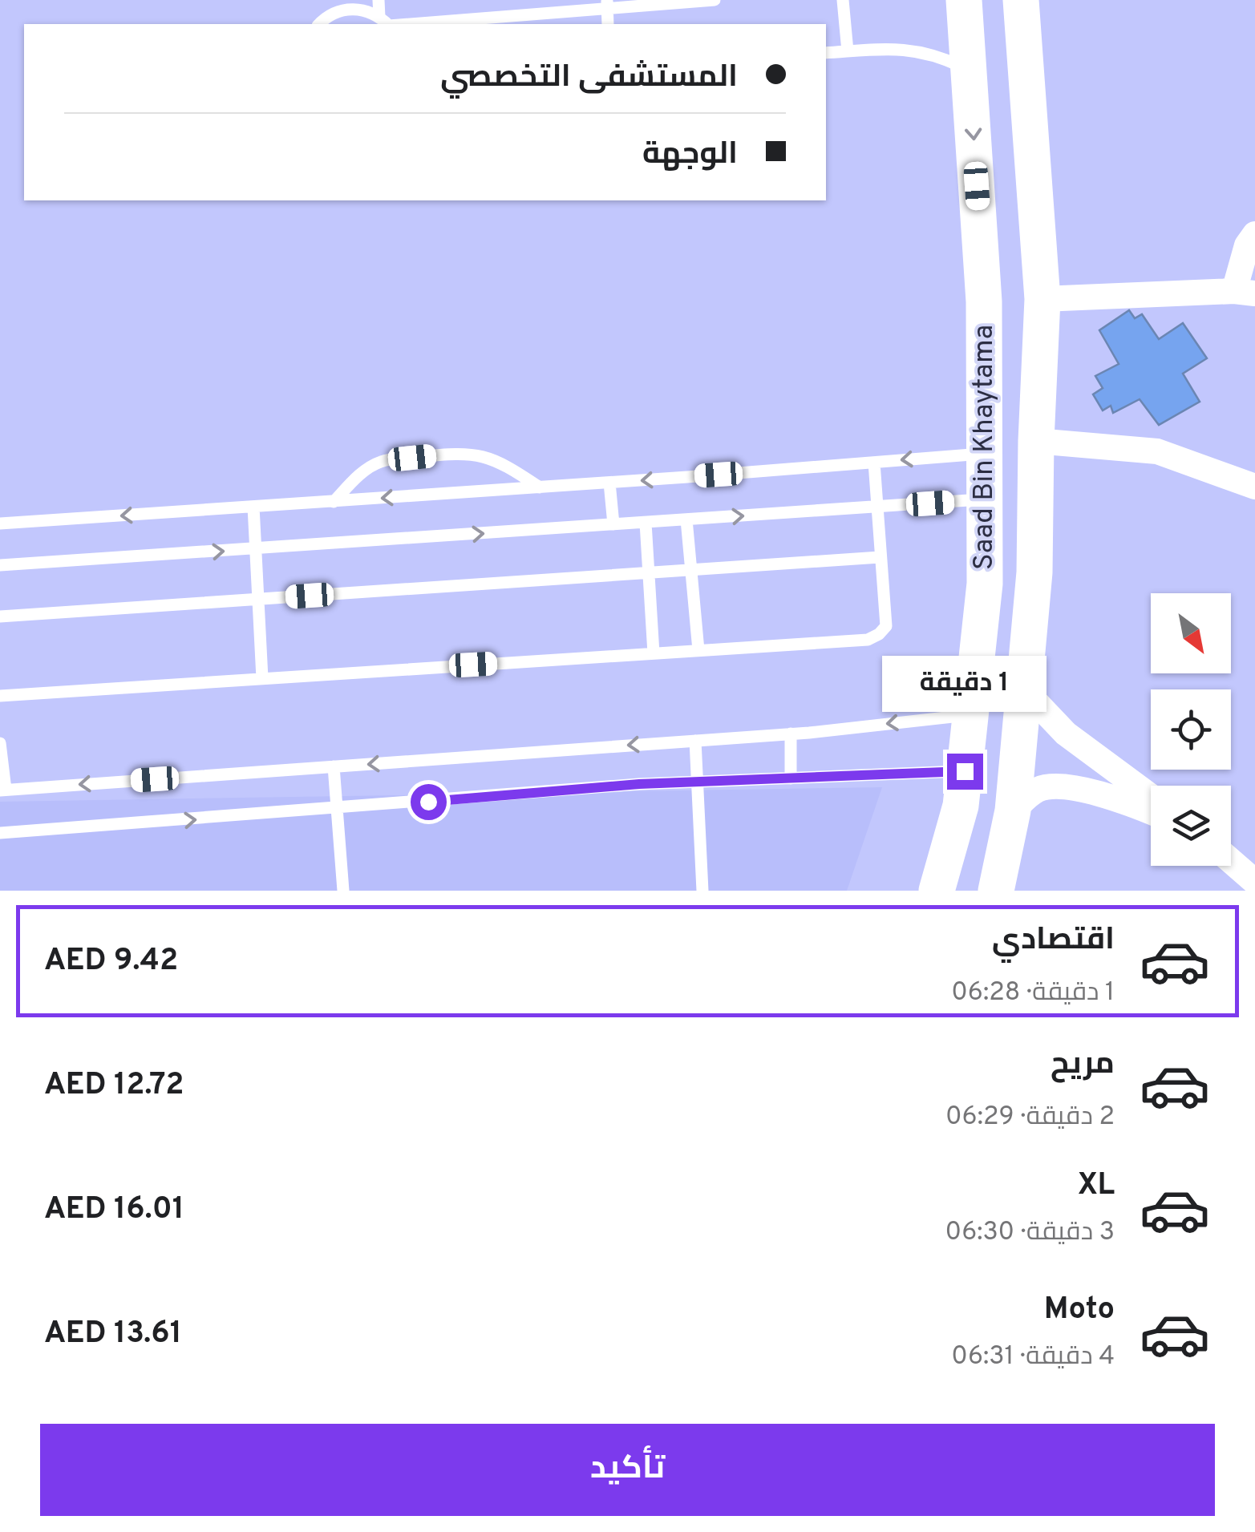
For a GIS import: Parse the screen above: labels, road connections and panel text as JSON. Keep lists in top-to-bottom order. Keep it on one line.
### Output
{"streets":{"main road":["Saad Bin Khaytama"]},"north":"bottom right","page":{"banner":["المستشفى التخصصي","الوجهة"],"bubble":"1 دقيقة","list":[{"name":"اقتصادي","note":"1 دقيقة · 06:28","value":"AED 9.42"},{"name":"مريح","note":"2 دقيقة · 06:29","value":"AED 12.72"},{"name":"XL","note":"3 دقيقة · 06:30","value":"AED 16.01"},{"name":"Moto","note":"4 دقيقة · 06:31","value":"AED 13.61"}],"buttons":"تأكيد"}}
